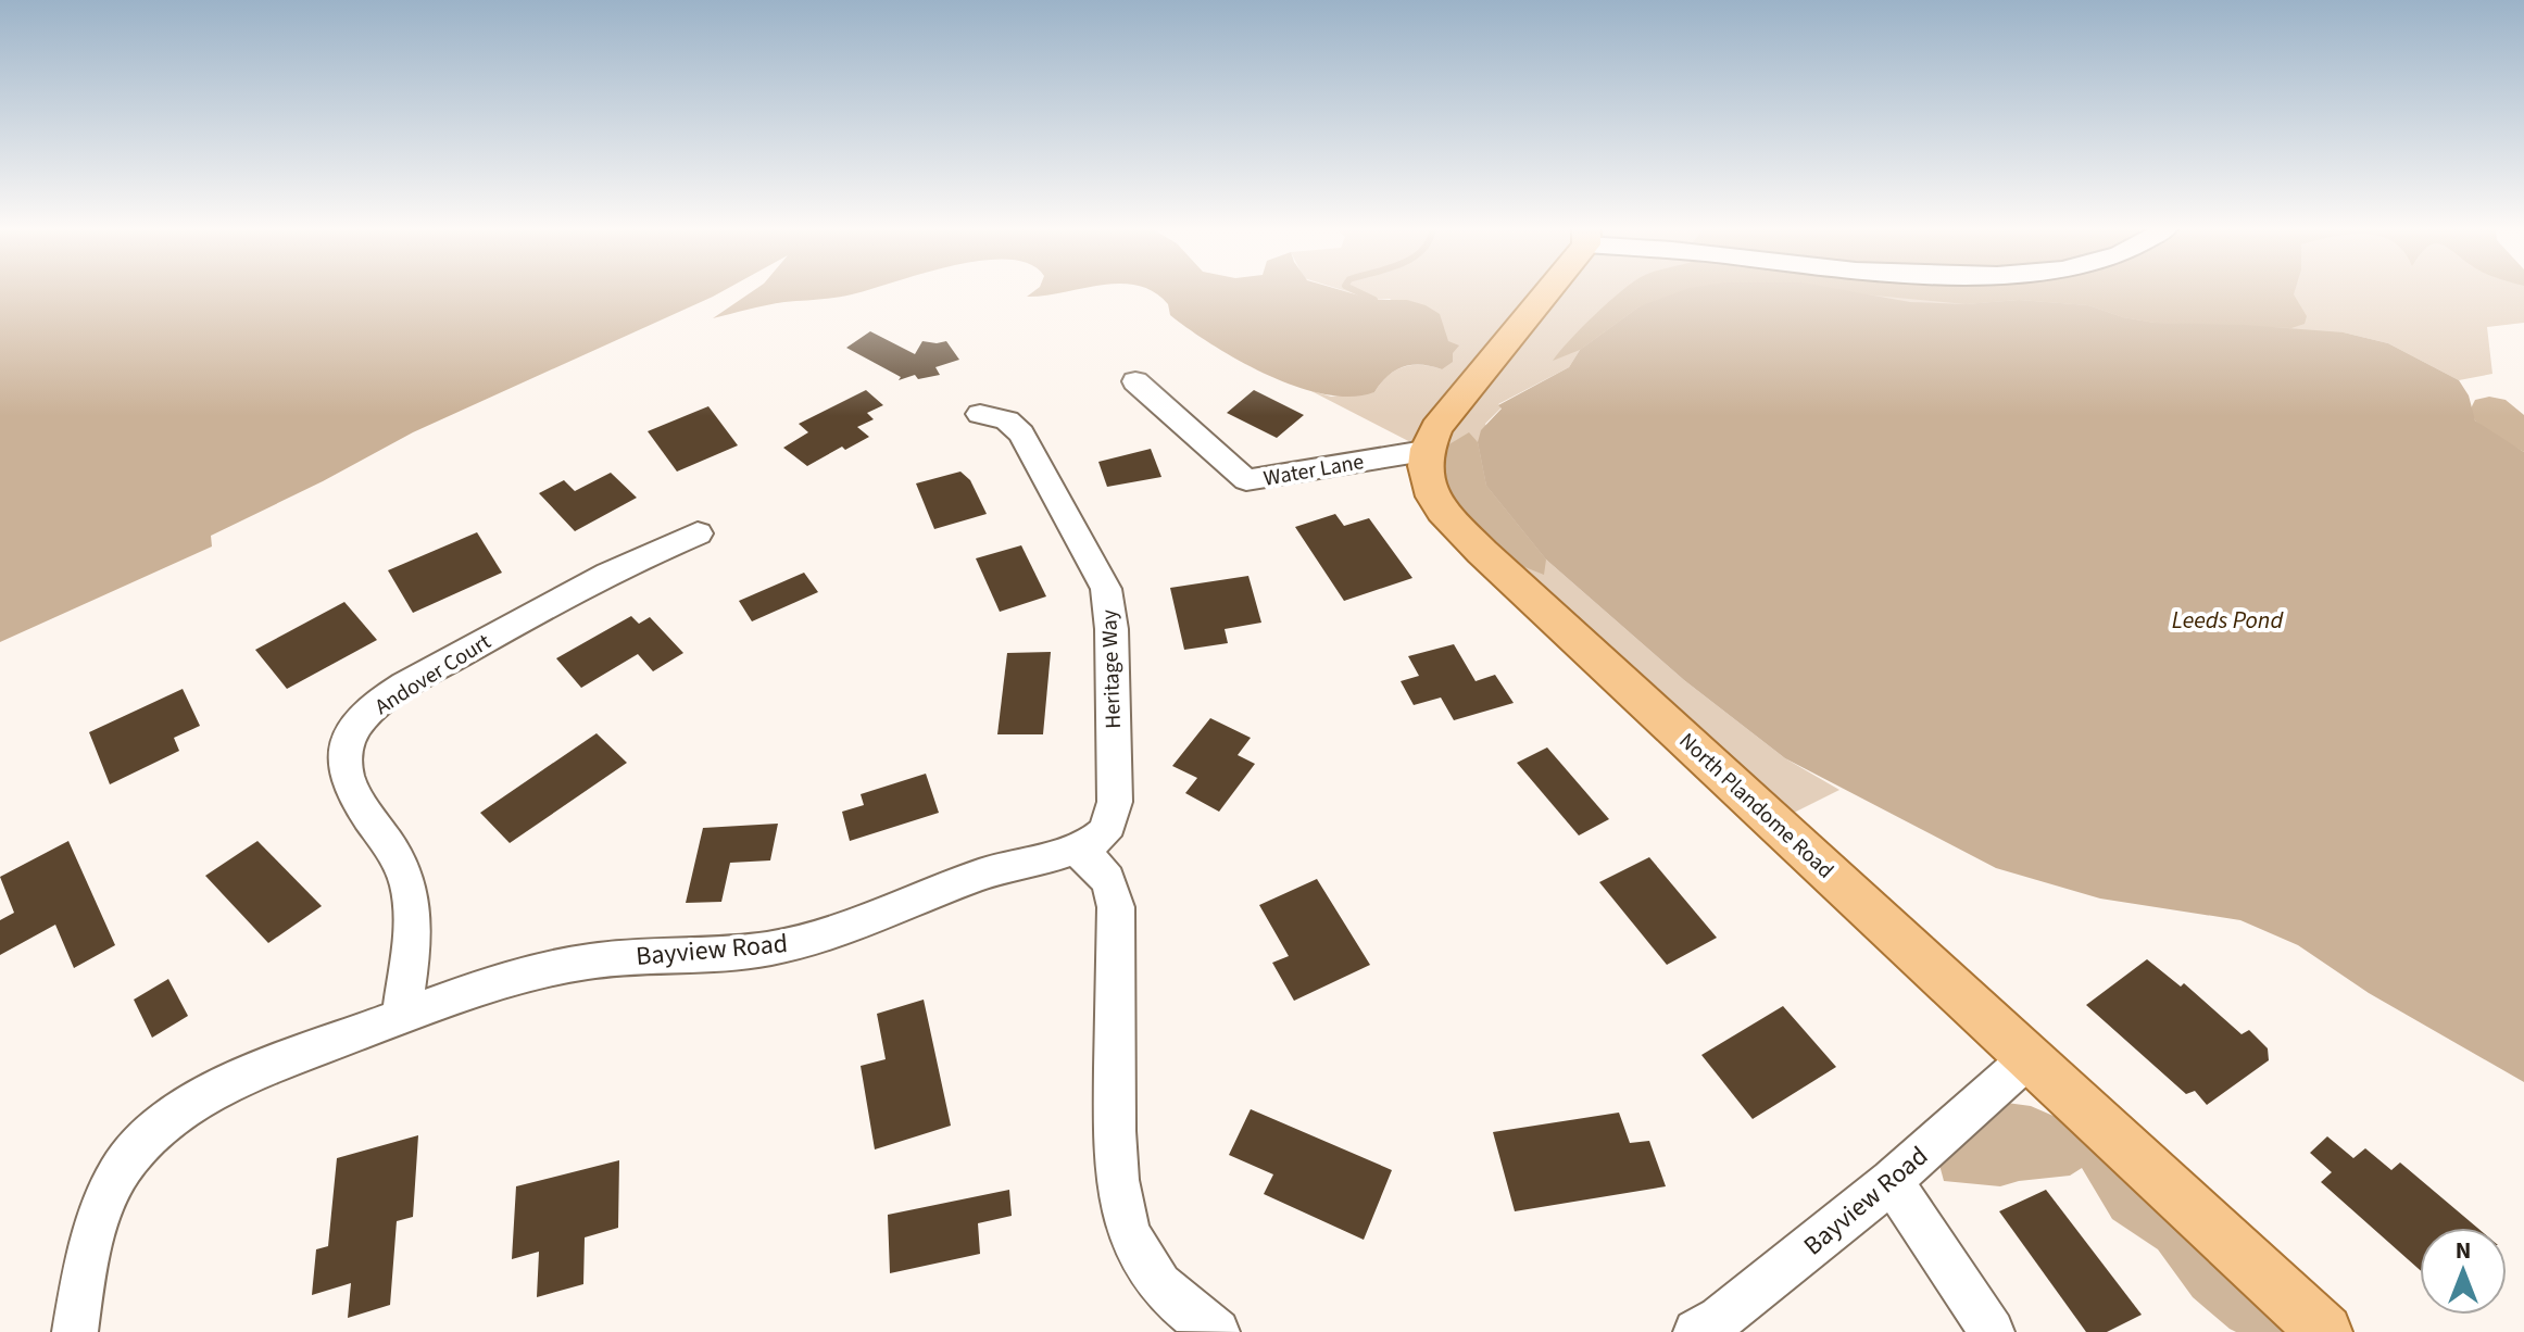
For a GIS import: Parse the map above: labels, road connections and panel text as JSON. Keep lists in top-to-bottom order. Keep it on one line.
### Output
{"streets":{"main road":["North Plandome Road"],"street":["Water Lane","Heritage Way","Andover Court","Bayview Road"]},"crossings":[["Water Lane","North Plandome Road"],["Heritage Way","Bayview Road"],["Andover Court","Bayview Road"],["North Plandome Road","Bayview Road"]],"water":["Leeds Pond"],"north":"top"}
